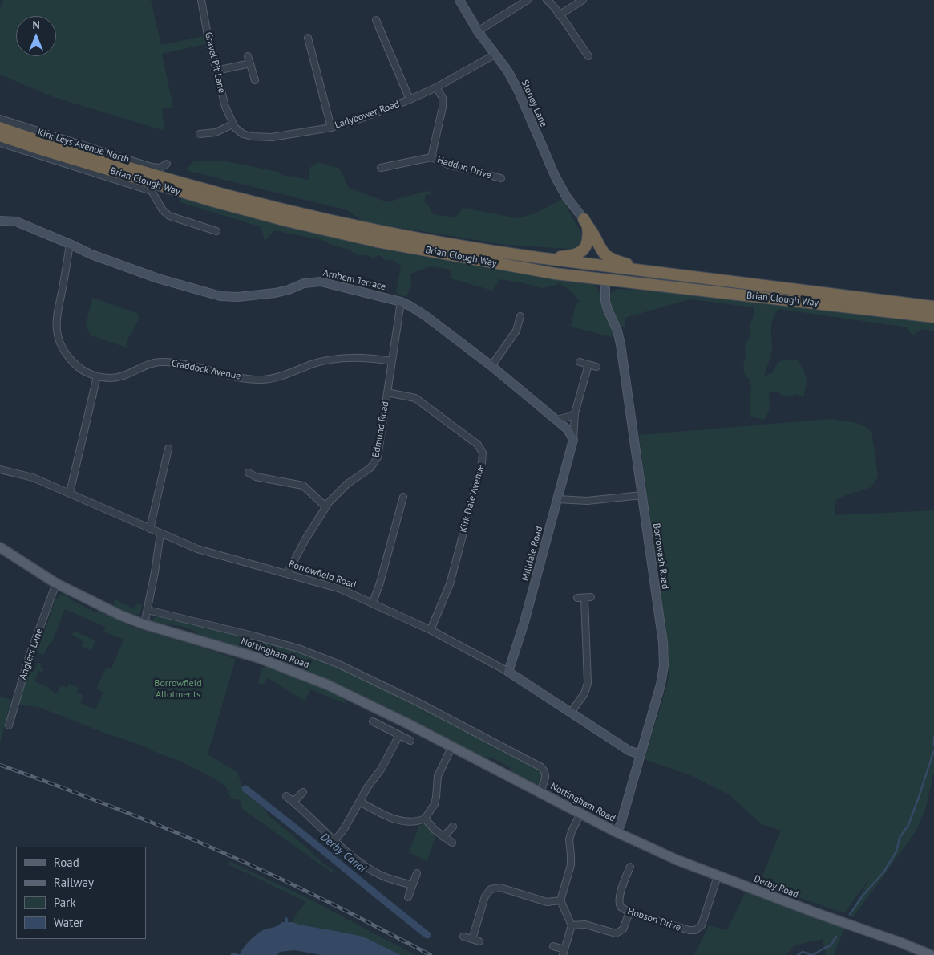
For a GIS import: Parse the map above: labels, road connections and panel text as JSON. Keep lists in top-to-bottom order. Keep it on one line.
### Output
{"streets":{"highway":["Brian Clough Way"],"main road":["Nottingham Road","Derby Road"],"street":["Gravel Pit Lane","Stoney Lane","Ladybower Road","Kirk Leys Avenue North","Haddon Drive","Arnhem Terrace","Craddock Avenue","Edmund Road","Kirk Dale Avenue","Milldale Road","Borrowash Road","Borrowfield Road","Anglers Lane","Hobson Drive"]},"crossings":[["Gravel Pit Lane","Ladybower Road"],["Stoney Lane","Ladybower Road"],["Brian Clough Way","Borrowash Road"],["Arnhem Terrace","Craddock Avenue"],["Arnhem Terrace","Edmund Road"],["Arnhem Terrace","Milldale Road"],["Craddock Avenue","Edmund Road"],["Edmund Road","Kirk Dale Avenue"],["Edmund Road","Borrowfield Road"],["Kirk Dale Avenue","Borrowfield Road"],["Milldale Road","Borrowfield Road"],["Borrowash Road","Borrowfield Road"],["Borrowash Road","Nottingham Road"],["Borrowash Road","Derby Road"],["Nottingham Road","Anglers Lane"],["Nottingham Road","Derby Road"],["Derby Road","Hobson Drive"]],"water":["Derby Canal"],"parks":["Borrowfield Allotments"],"legend":["Road","Railway","Park","Water"],"north":"top"}
